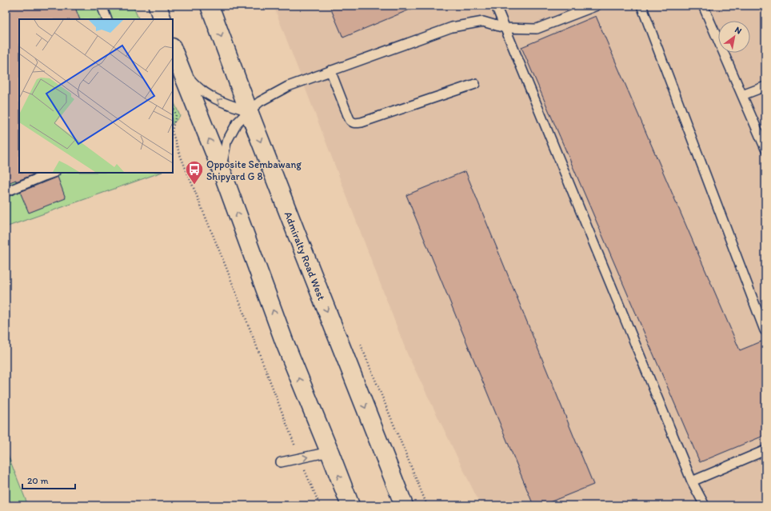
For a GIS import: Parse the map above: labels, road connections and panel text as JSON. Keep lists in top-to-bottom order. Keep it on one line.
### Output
{"streets":{"main road":["Admiralty Road West"]},"places":{"bus stop":["Opposite Sembawang Shipyard G 8"]},"scale_bar":"20 m","north":"top right"}
